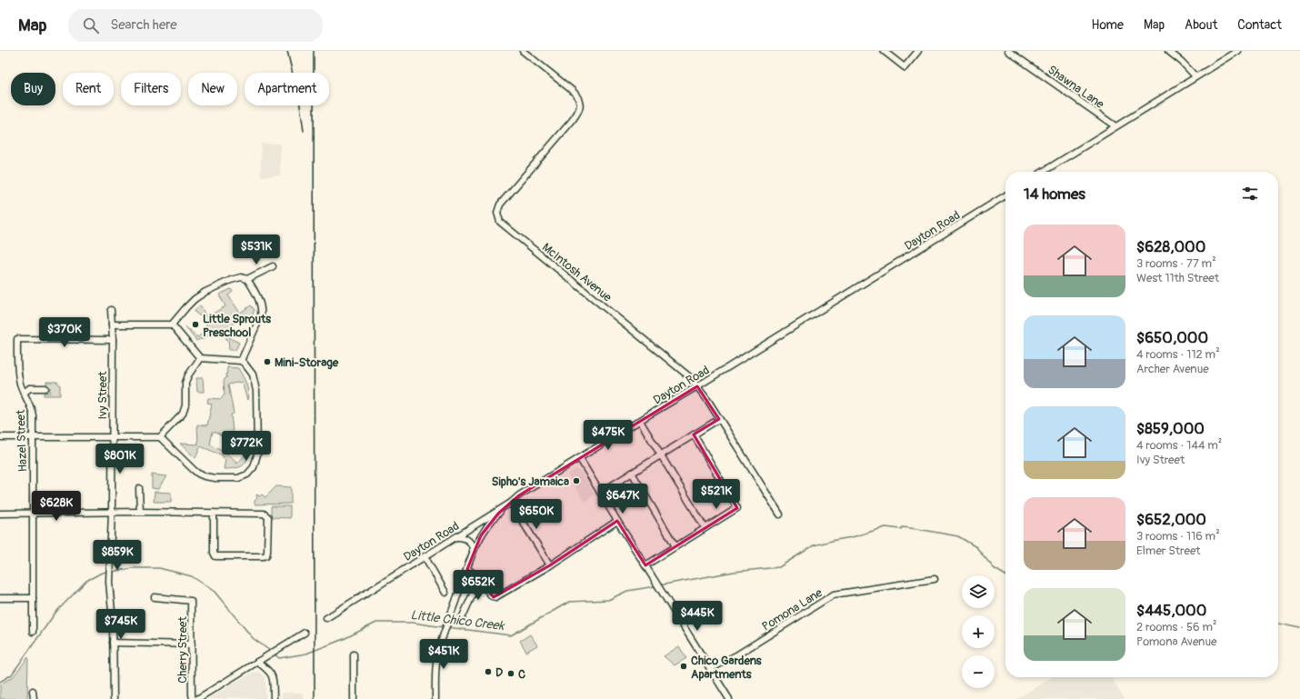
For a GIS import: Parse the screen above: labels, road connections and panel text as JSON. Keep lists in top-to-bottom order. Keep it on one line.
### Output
{"streets":{"street":["Shawna Lane","Dayton Road","McIntosh Avenue","Ivy Street","Hazel Street","Pomona Lane","Cherry Street"]},"crossings":[["Dayton Road","McIntosh Avenue"],["Ivy Street","Hazel Street"]],"water":["Little Chico Creek"],"places":["Little Sprouts Preschool","Mini-Storage","Sipho's Jamaica","Chico Gardens Apartments","D","C"],"page":{"header":"Map","search":"Search here","nav":["Home","Map","About","Contact"],"chip":["Buy","Rent","Filters","New","Apartment"],"heading":"14 homes","list":[{"name":"$628,000","note":"3 rooms · 77 m² · West 11th Street"},{"name":"$650,000","note":"4 rooms · 112 m² · Archer Avenue"},{"name":"$859,000","note":"4 rooms · 144 m² · Ivy Street"},{"name":"$652,000","note":"3 rooms · 116 m² · Elmer Street"},{"name":"$445,000","note":"2 rooms · 56 m² · Pomona Avenue"}],"price":["$531K","$370K","$475K","$772K","$801K","$521K","$647K","$628K","$650K","$859K","$652K","$445K","$745K","$451K"],"map_buttons":["+","−"]}}
